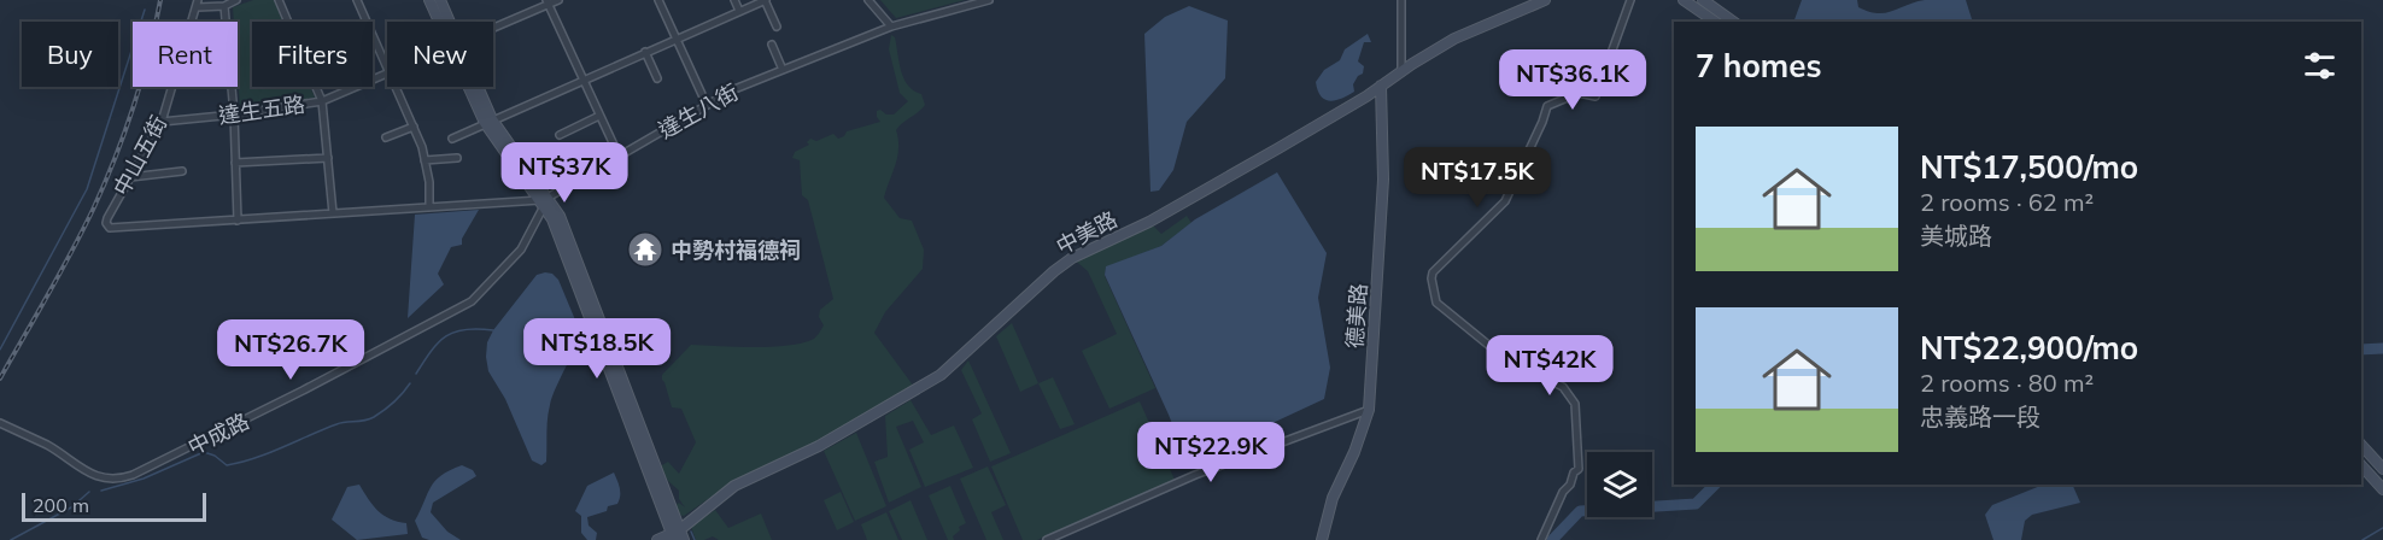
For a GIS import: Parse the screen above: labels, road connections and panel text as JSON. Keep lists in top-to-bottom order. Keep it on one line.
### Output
{"streets":{"street":["達生五路","達生八街","中山五街","中美路","德美路","中成路"]},"crossings":[["達生五路","中山五街"],["達生八街","中山五街"],["達生八街","中成路"],["中美路","德美路"]],"places":{"temple":["中勢村福德祠"]},"scale_bar":"200 m","page":{"chip":["Buy","Rent","Filters","New"],"heading":"7 homes","price":["NT$36.1K","NT$37K","NT$17.5K","NT$18.5K","NT$26.7K","NT$42K","NT$22.9K"],"list":[{"name":"NT$17,500/mo","note":"2 rooms · 62 m² · 美城路"},{"name":"NT$22,900/mo","note":"2 rooms · 80 m² · 忠義路一段"}],"scale":"200 m"}}
